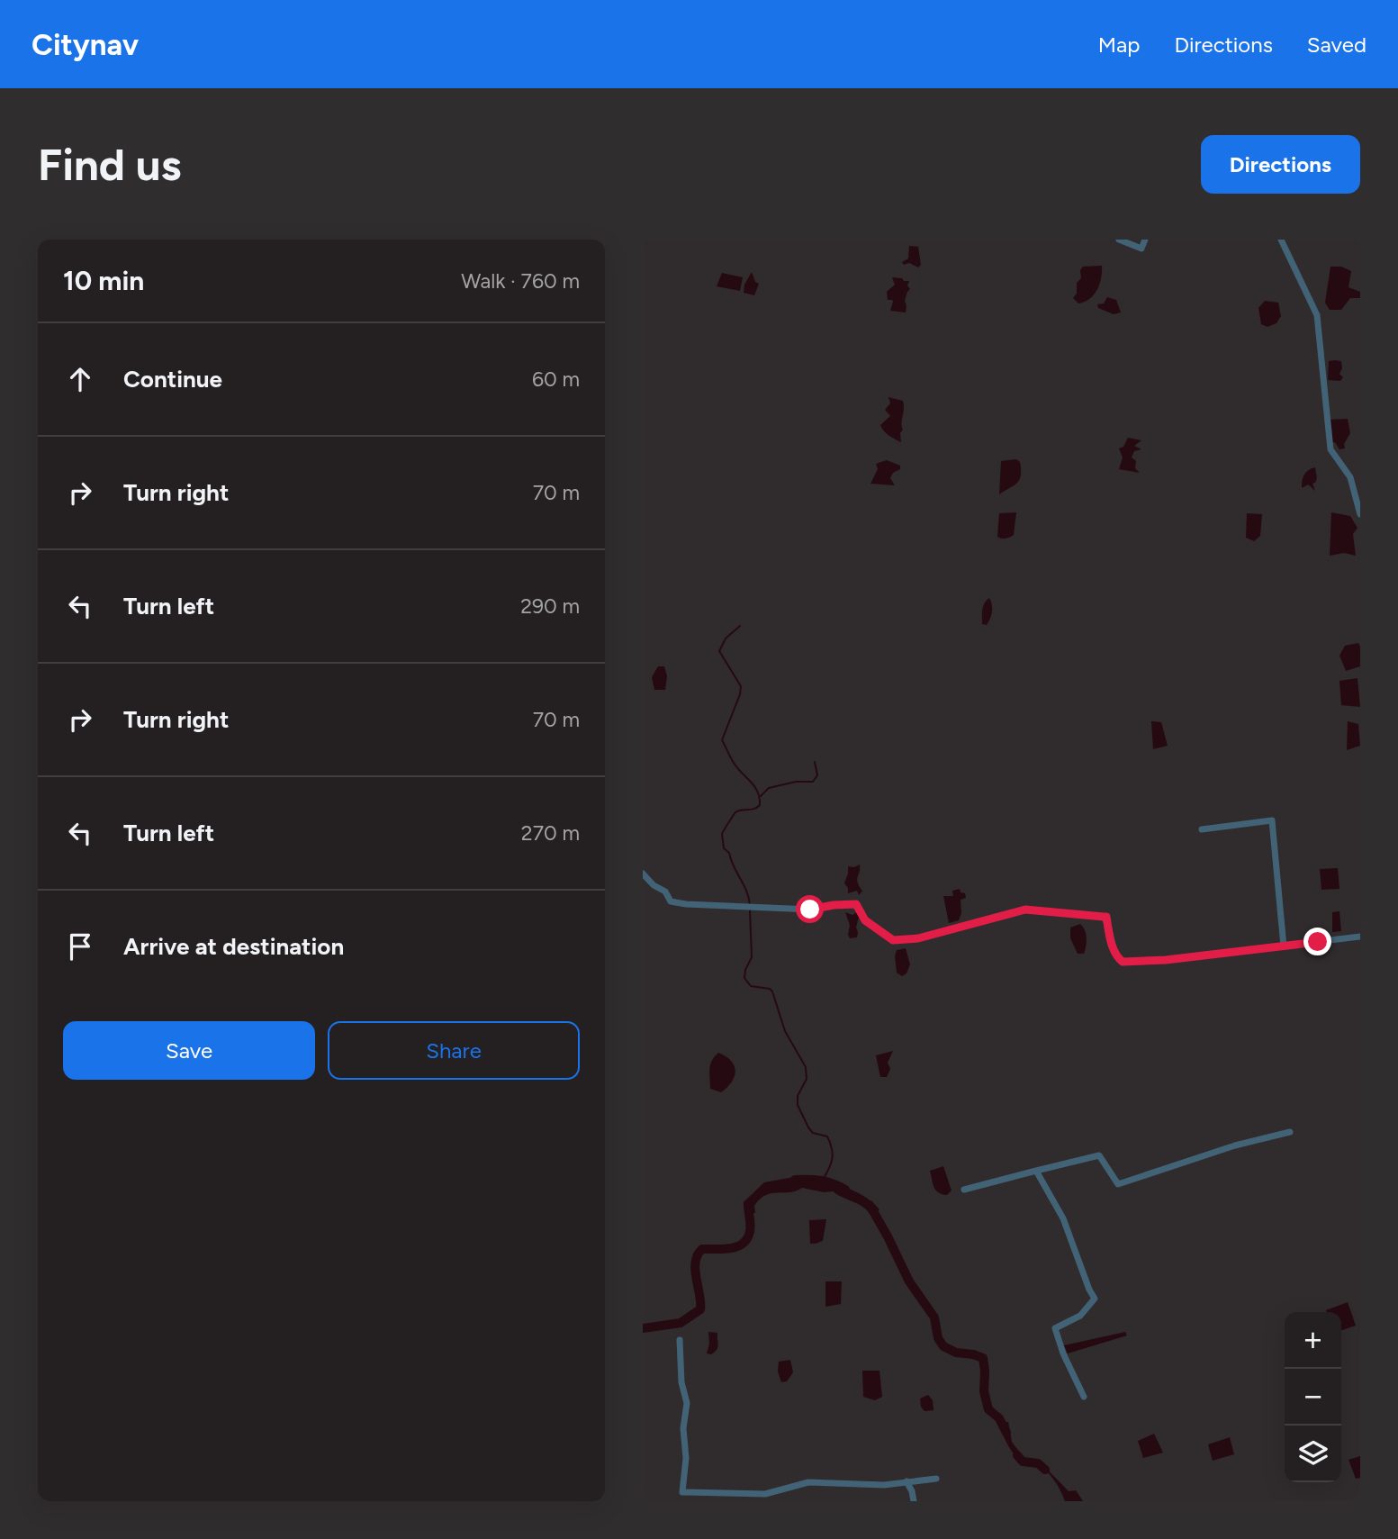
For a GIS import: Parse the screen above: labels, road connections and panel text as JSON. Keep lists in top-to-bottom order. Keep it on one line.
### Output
{"page":{"header":"Citynav","nav":["Map","Directions","Saved"],"buttons":["Directions",["Save","Share"]],"title":"Find us","heading":["10 min","Walk · 760 m"],"list":[["Continue","60 m"],["Turn right","70 m"],["Turn left","290 m"],["Turn right","70 m"],["Turn left","270 m"],"Arrive at destination"],"map_buttons":["+","−"]}}
